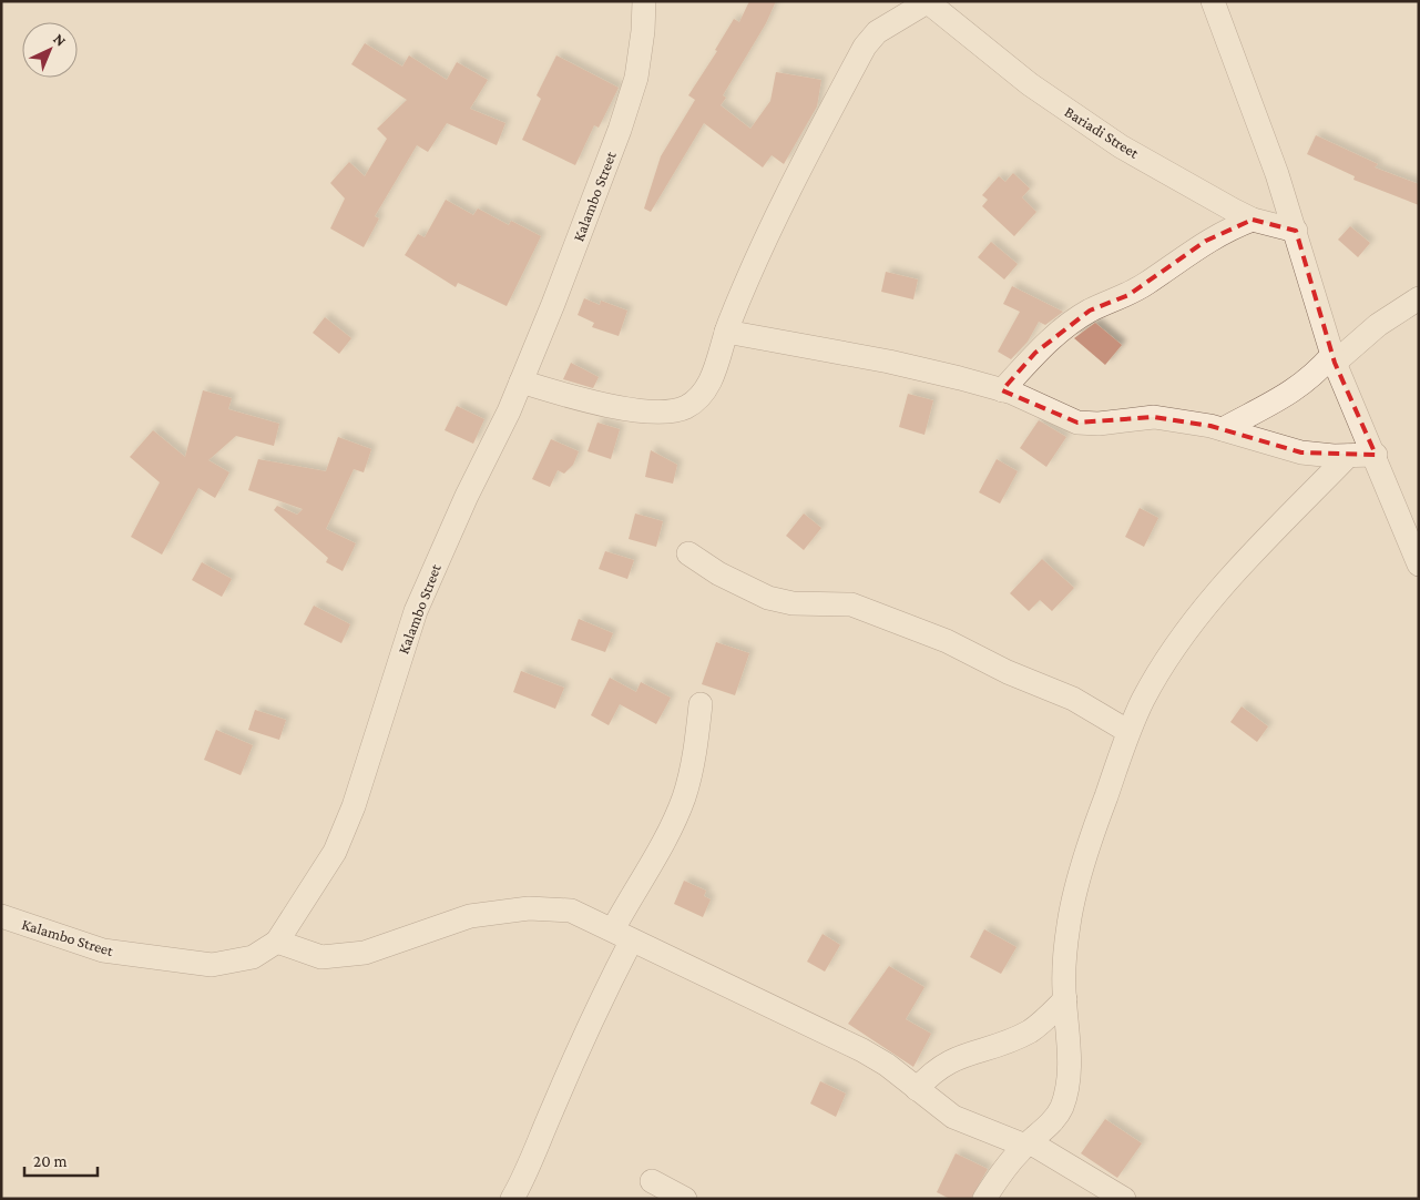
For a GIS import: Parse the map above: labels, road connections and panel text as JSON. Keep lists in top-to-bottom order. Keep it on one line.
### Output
{"streets":{"street":["Bariadi Street","Kalambo Street"]},"scale_bar":"20 m","north":"top right"}
